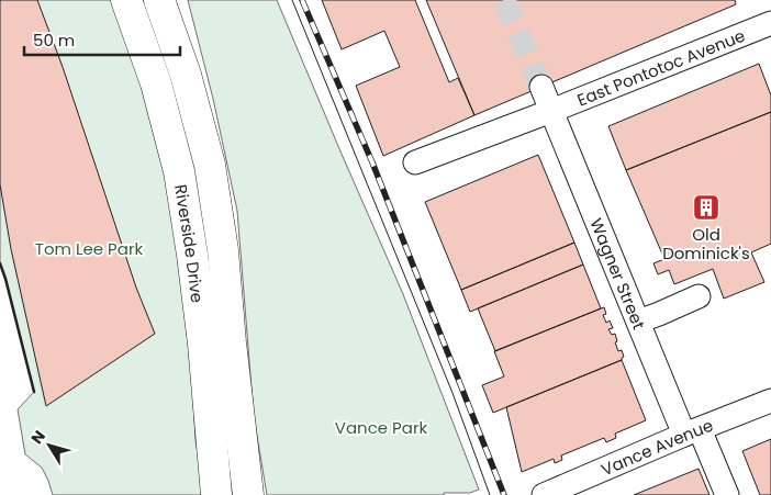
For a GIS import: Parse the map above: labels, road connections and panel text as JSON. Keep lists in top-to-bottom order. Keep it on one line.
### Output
{"streets":{"main road":["Riverside Drive"],"street":["East Pontotoc Avenue","Wagner Street","Vance Avenue"]},"crossings":[["East Pontotoc Avenue","Wagner Street"],["Wagner Street","Vance Avenue"]],"parks":["Tom Lee Park","Vance Park"],"places":{"building":["Old Dominick's"]},"scale_bar":"50 m","north":"top left"}
